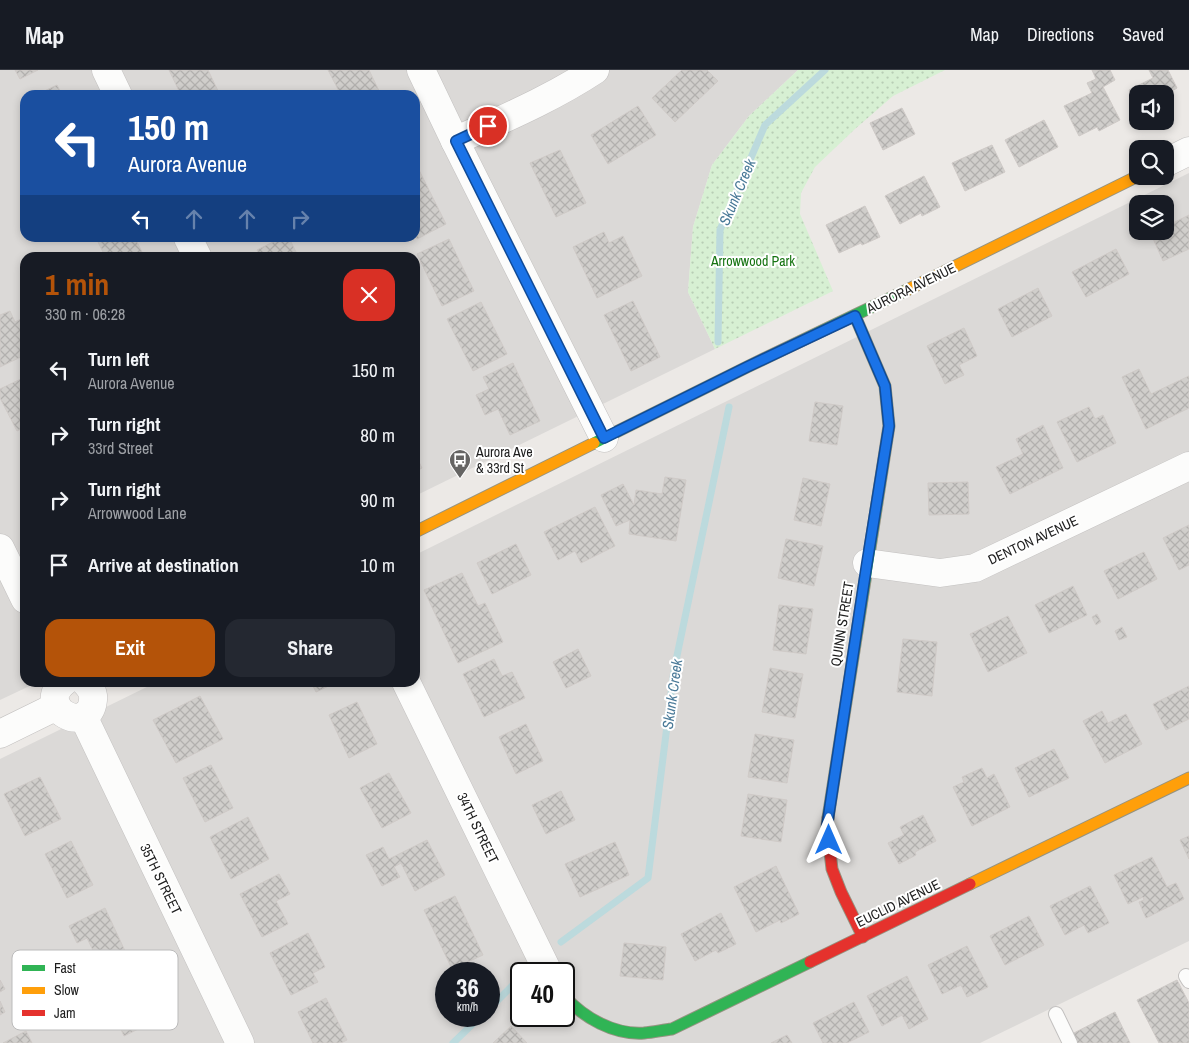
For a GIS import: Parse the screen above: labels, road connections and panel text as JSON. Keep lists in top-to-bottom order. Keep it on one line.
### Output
{"streets":{"street":["AURORA AVENUE","DENTON AVENUE","QUINN STREET","34TH STREET","35TH STREET","EUCLID AVENUE"]},"crossings":[["AURORA AVENUE","QUINN STREET"],["DENTON AVENUE","QUINN STREET"],["QUINN STREET","EUCLID AVENUE"]],"water":["Skunk Creek"],"parks":["Arrowwood Park"],"places":{"bus stop":["Aurora Ave & 33rd St"]},"legend":["Fast","Slow","Jam"],"page":{"header":"Map","nav":["Map","Directions","Saved"],"turn":["150 m","Aurora Avenue"],"heading":["1 min","330 m · 06:28"],"list":[{"name":"Turn left","note":"Aurora Avenue","value":"150 m"},{"name":"Turn right","note":"33rd Street","value":"80 m"},{"name":"Turn right","note":"Arrowwood Lane","value":"90 m"},{"name":"Arrive at destination","value":"10 m"}],"buttons":["Exit","Share"],"speed":"36 km/h","limit":"40"}}
